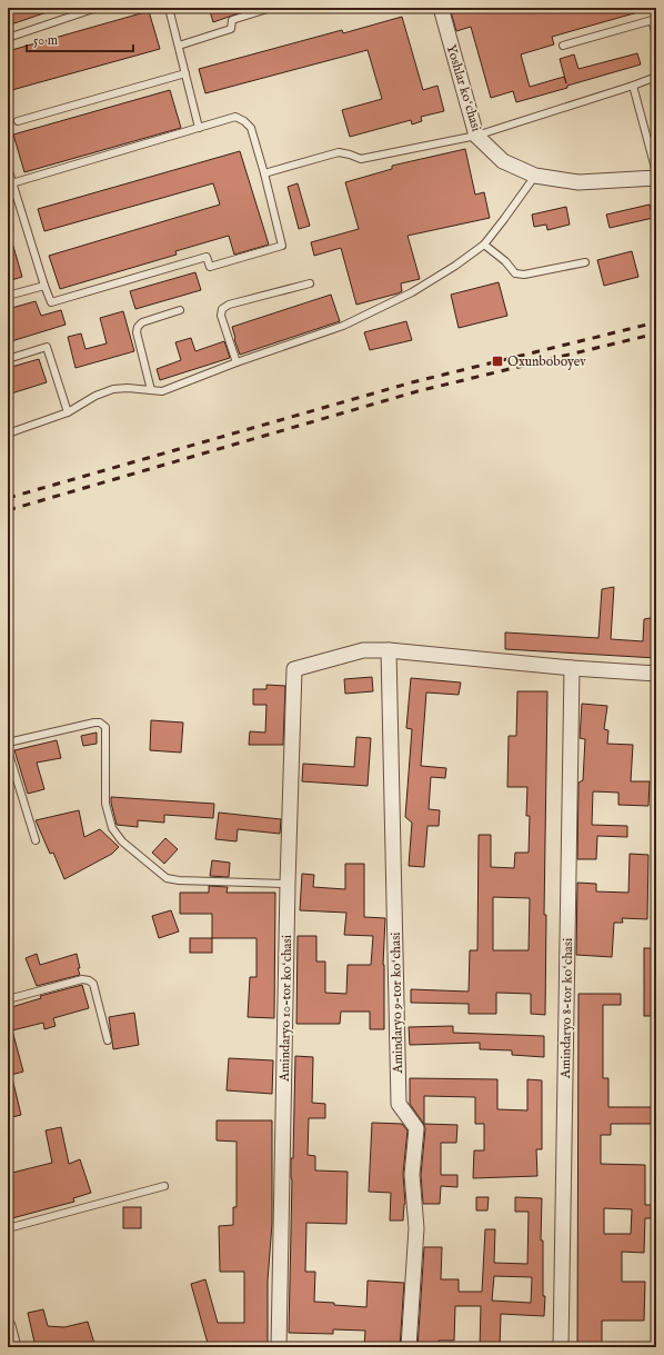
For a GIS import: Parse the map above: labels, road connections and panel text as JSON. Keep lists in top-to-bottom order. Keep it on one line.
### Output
{"streets":{"street":["Yoshlar koʻchasi","Amindaryo 9-tor koʻchasi","Amindaryo 10-tor koʻchasi","Amindaryo 8-tor koʻchasi"]},"crossings":[["Amindaryo 9-tor koʻchasi","Amindaryo 10-tor koʻchasi"]],"places":{"transit":["Oxunboboyev"]},"scale_bar":"50 m"}
